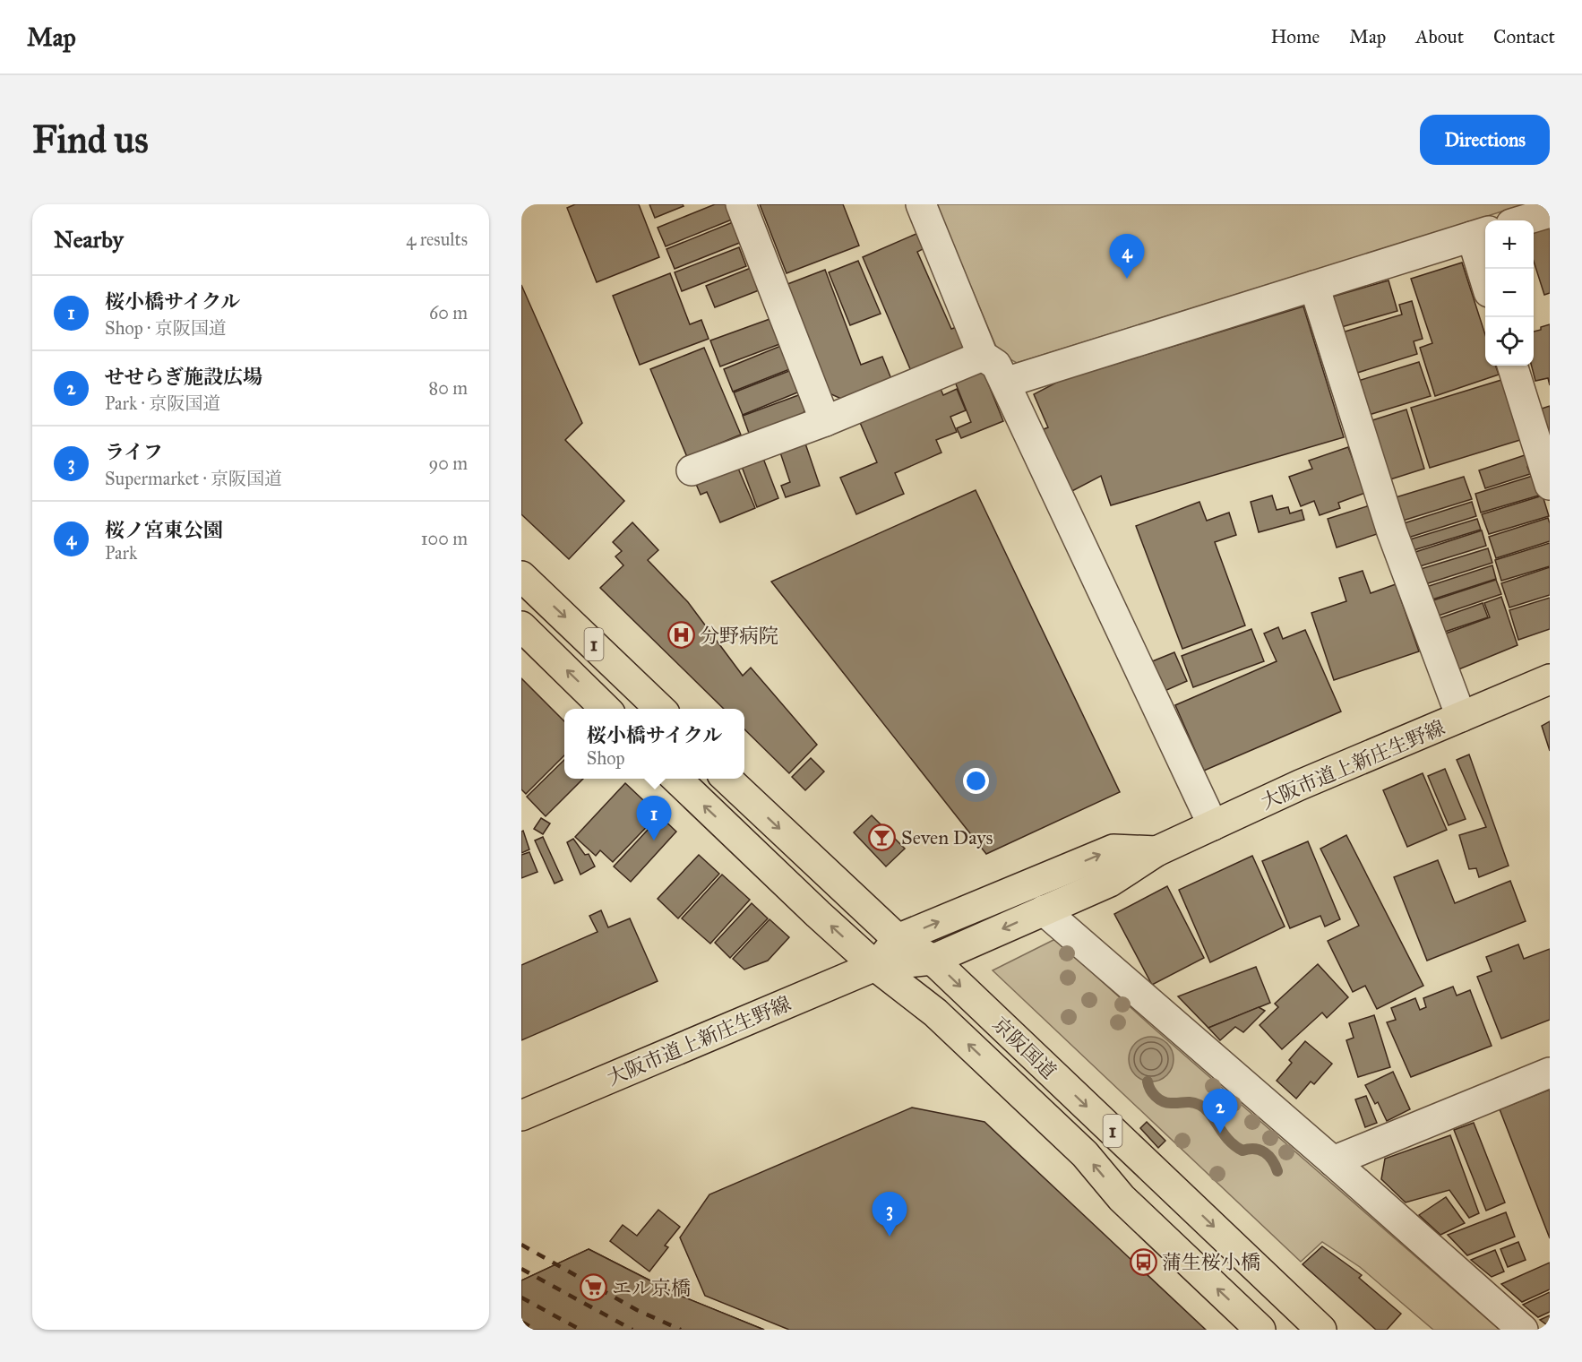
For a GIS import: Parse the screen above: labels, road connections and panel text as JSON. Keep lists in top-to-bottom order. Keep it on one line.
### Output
{"streets":{"main road":["1","大阪市道上新庄生野線","京阪国道"]},"crossings":[["大阪市道上新庄生野線","京阪国道"]],"places":{"hospital":["分野病院"],"bar":["Seven Days"],"bus stop":["蒲生桜小橋"],"supermarket":["エル京橋"]},"page":{"header":"Map","nav":["Home","Map","About","Contact"],"buttons":"Directions","title":"Find us","heading":["Nearby","4 results"],"map_buttons":["+","−"],"pins":["4","1","2","3"],"list":[{"mark":"1","name":"桜小橋サイクル","note":"Shop · 京阪国道","value":"60 m"},{"mark":"2","name":"せせらぎ施設広場","note":"Park · 京阪国道","value":"80 m"},{"mark":"3","name":"ライフ","note":"Supermarket · 京阪国道","value":"90 m"},{"mark":"4","name":"桜ノ宮東公園","note":"Park","value":"100 m"}],"popup":["桜小橋サイクル","Shop"]}}
